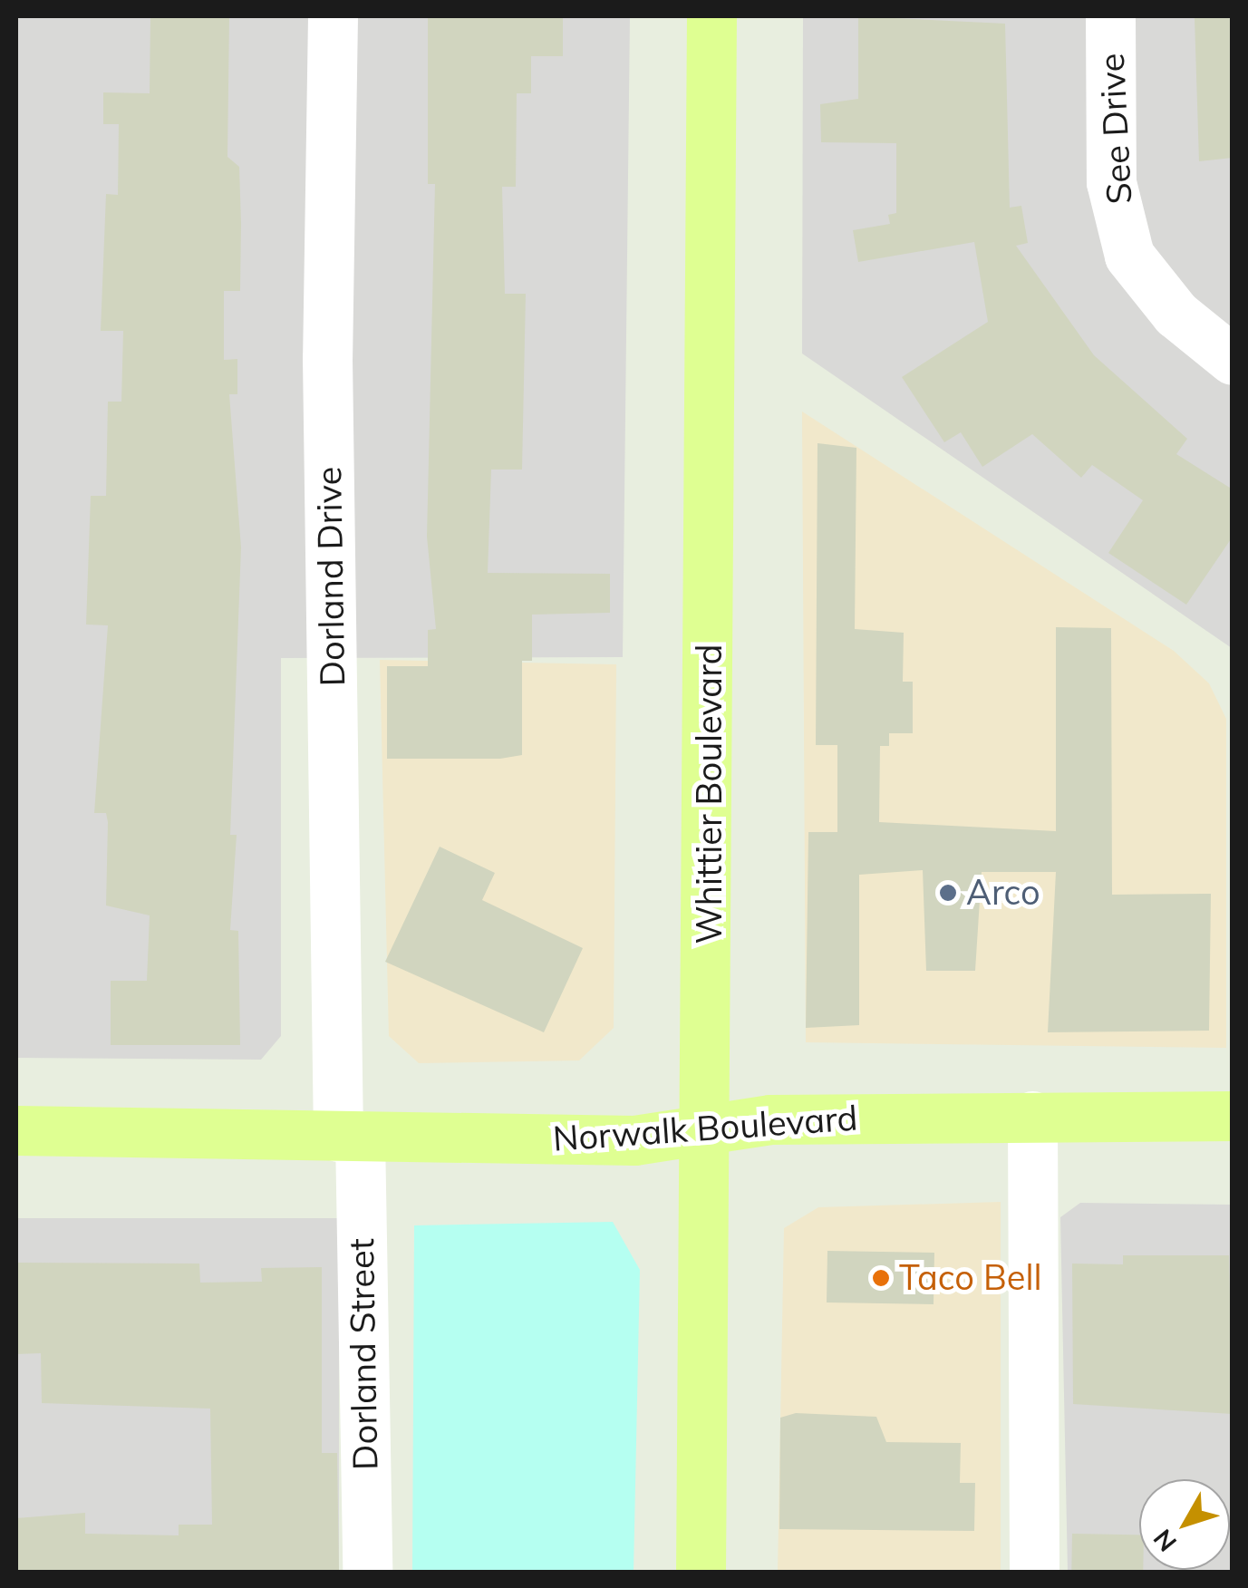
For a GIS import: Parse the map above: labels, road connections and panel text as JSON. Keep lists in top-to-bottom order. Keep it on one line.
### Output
{"streets":{"main road":["Whittier Boulevard","Norwalk Boulevard"],"street":["See Drive","Dorland Drive","Dorland Street"]},"crossings":[["Dorland Drive","Norwalk Boulevard"],["Dorland Drive","Dorland Street"],["Whittier Boulevard","Norwalk Boulevard"],["Norwalk Boulevard","Dorland Street"]],"places":["Arco","Taco Bell"],"north":"bottom left"}
